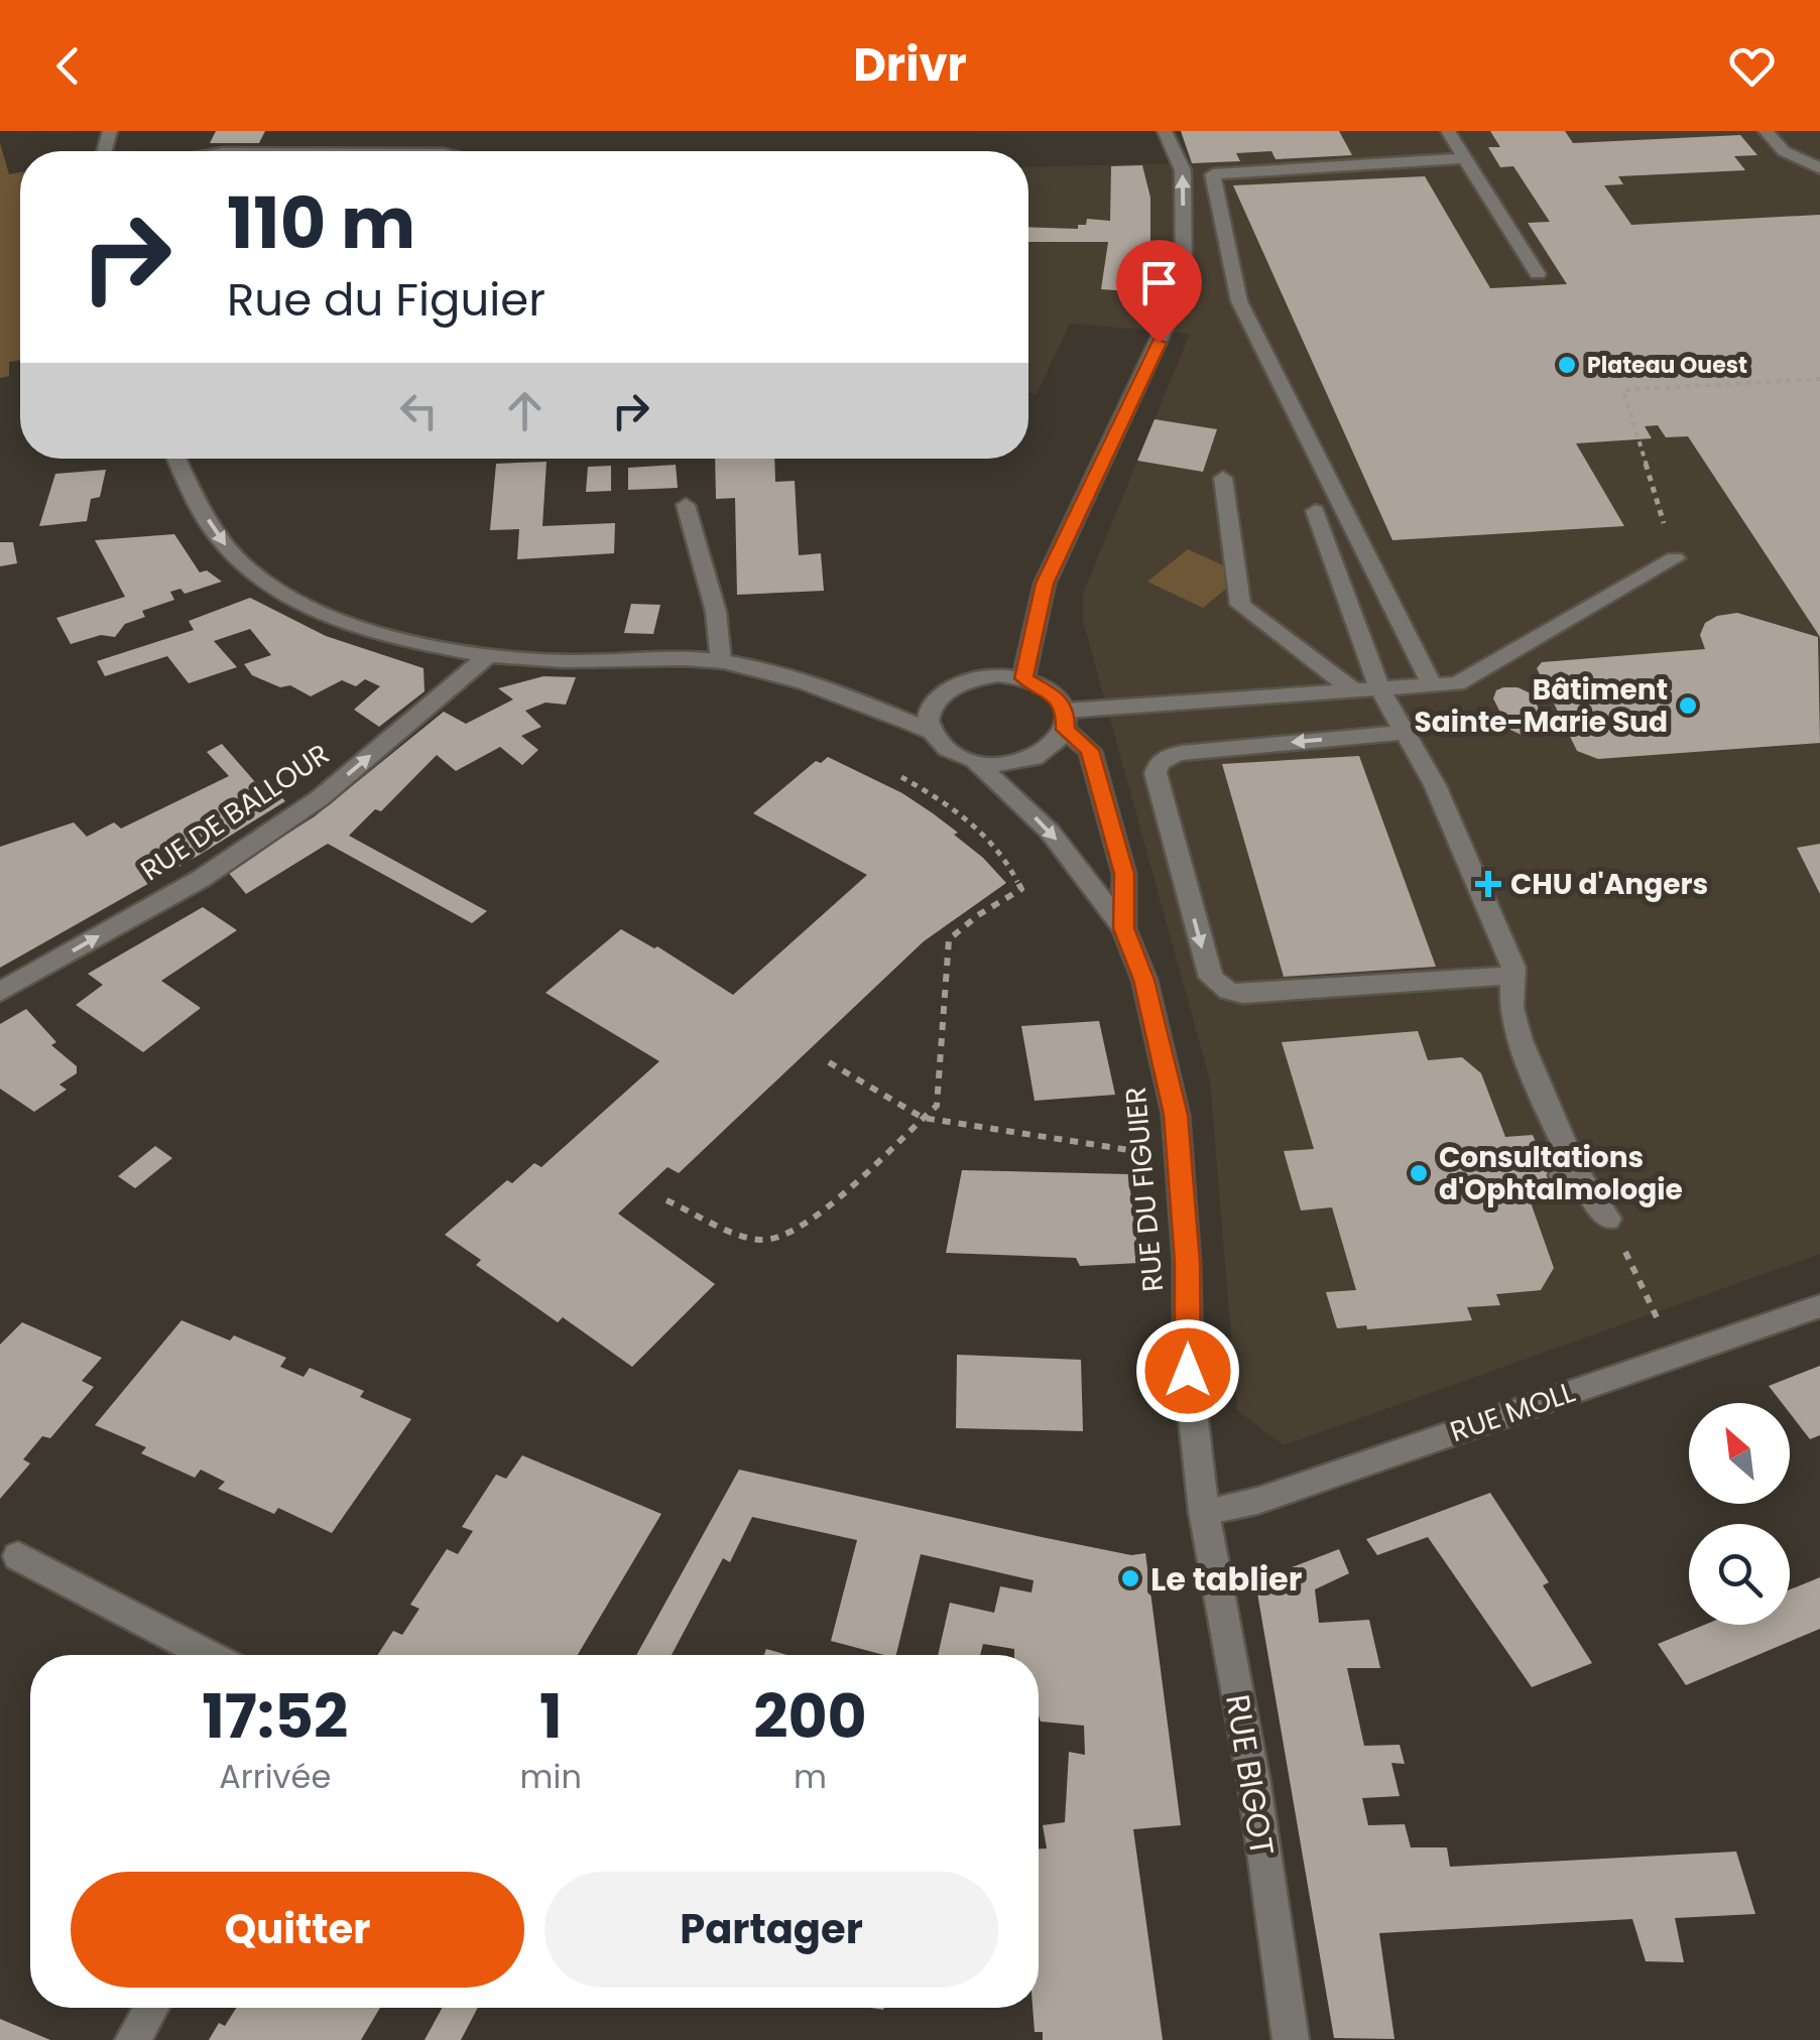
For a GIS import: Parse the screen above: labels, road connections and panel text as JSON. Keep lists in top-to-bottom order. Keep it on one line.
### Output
{"streets":{"street":["RUE DE BALLOUR","RUE DU FIGUIER","RUE MOLL","RUE BIGOT"]},"crossings":[["RUE DE BALLOUR","RUE DU FIGUIER"],["RUE DU FIGUIER","RUE MOLL"],["RUE DU FIGUIER","RUE BIGOT"],["RUE MOLL","RUE BIGOT"]],"one_way":["RUE DE BALLOUR"],"places":{"other":["Plateau Ouest","Bâtiment Sainte-Marie Sud","Consultations d'Ophtalmologie","Le tablier"],"health":["CHU d'Angers"]},"north":"top left","page":{"header":"Drivr","turn":["110 m","Rue du Figuier"],"eta":["17:52","Arrivée","1","min","200","m"],"buttons":["Quitter","Partager"]}}
